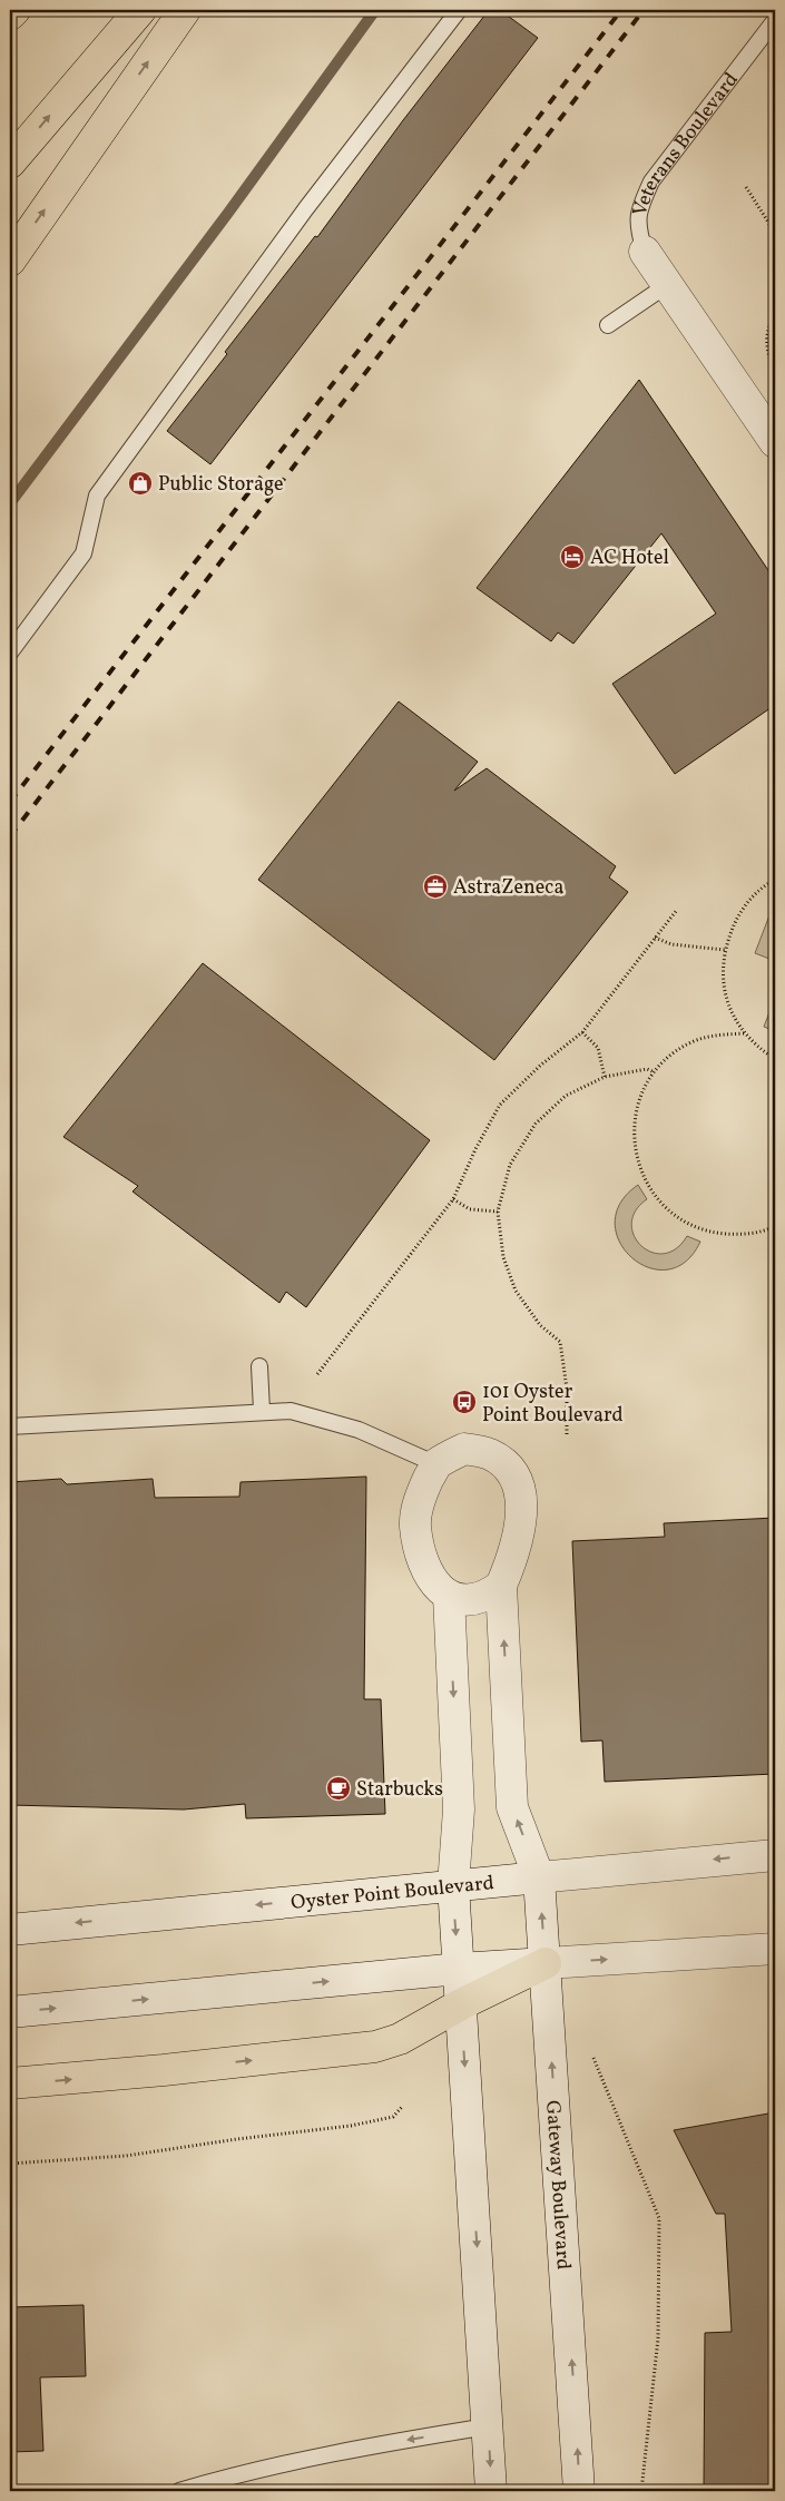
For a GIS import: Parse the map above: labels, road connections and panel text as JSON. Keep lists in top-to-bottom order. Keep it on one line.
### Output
{"streets":{"main road":["Veterans Boulevard","Oyster Point Boulevard","Gateway Boulevard"]},"crossings":[["Oyster Point Boulevard","Gateway Boulevard"]],"places":{"shop":["Public Storage"],"hotel":["AC Hotel"],"office":["AstraZeneca"],"bus stop":["101 Oyster Point Boulevard"],"cafe":["Starbucks"]}}
